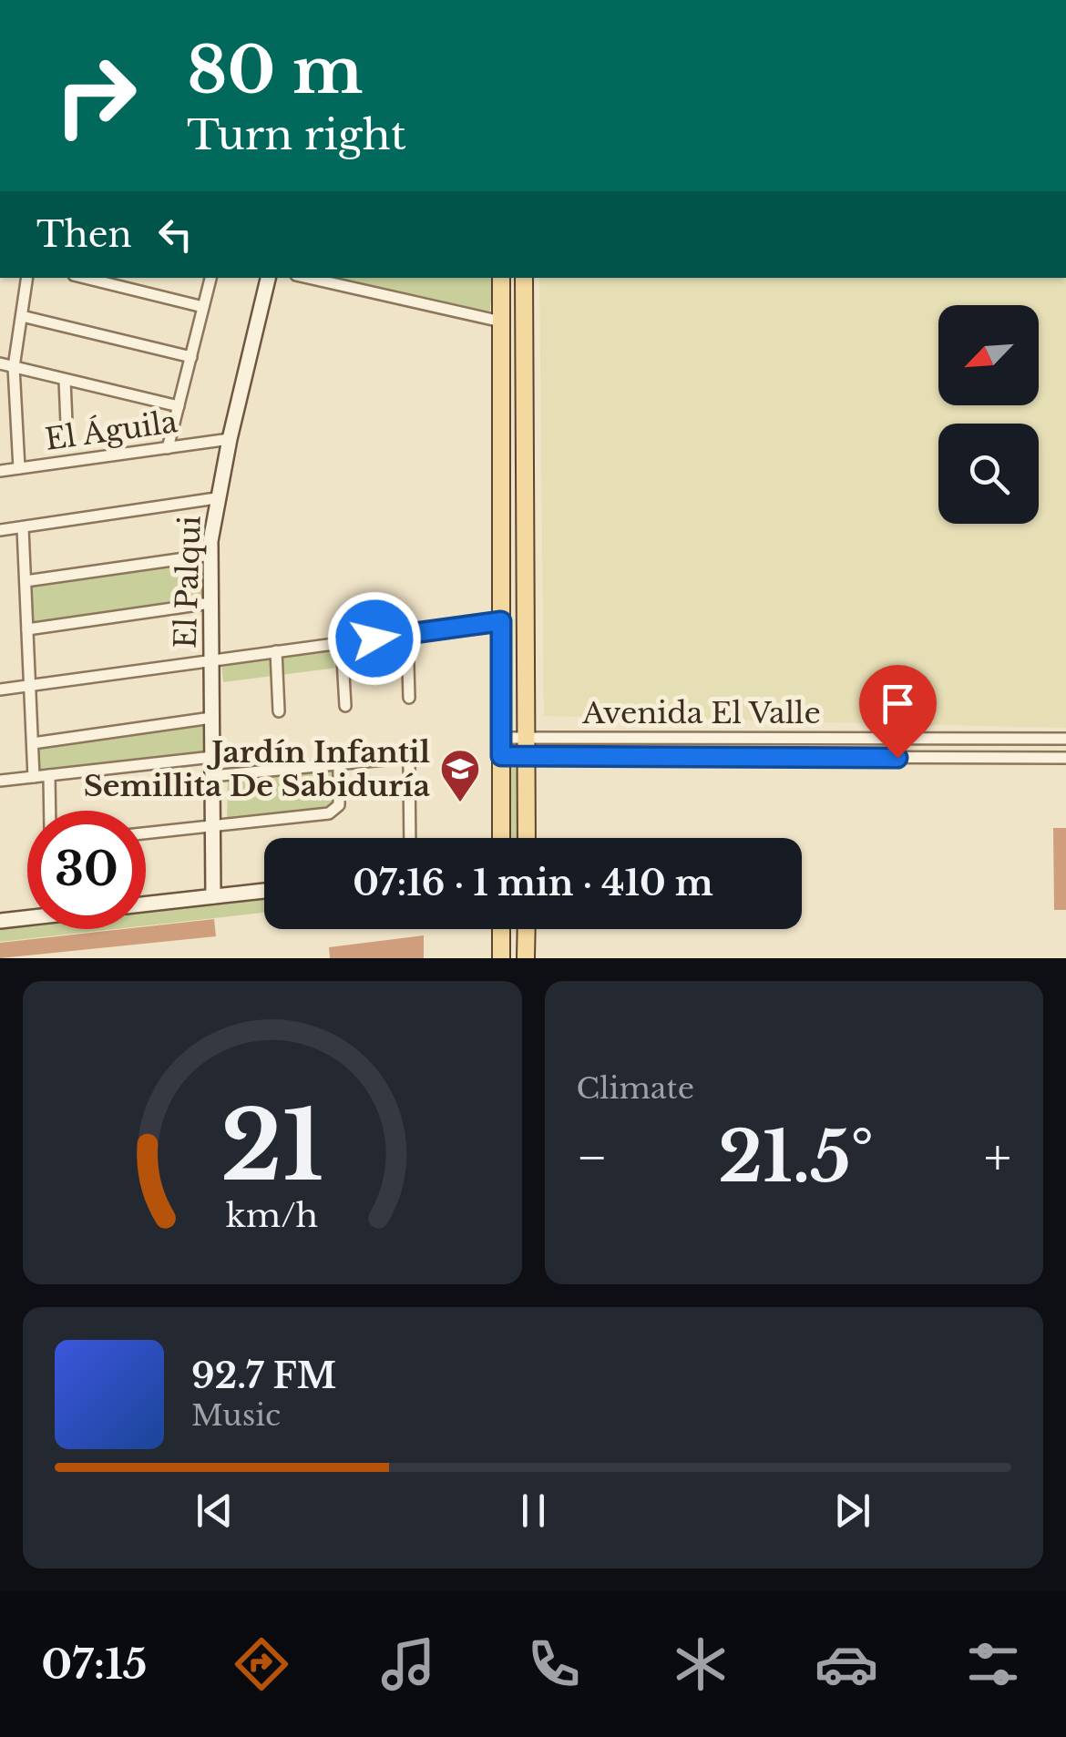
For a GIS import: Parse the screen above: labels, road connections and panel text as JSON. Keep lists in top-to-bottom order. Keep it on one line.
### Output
{"streets":{"street":["El Águila","El Palqui","Avenida El Valle"]},"crossings":[["El Águila","El Palqui"]],"places":{"school or university":["Jardín Infantil Semillita De Sabiduría"]},"north":"bottom left","page":{"turn":["80 m","Turn right"],"then":"Then","limit":"30","trip":"07:16 · 1 min · 410 m","tile":"Climate","heat":["−","21.5°","+"],"song":["92.7 FM","Music"],"tabs":"07:15","gauge":["21","km/h"]}}
